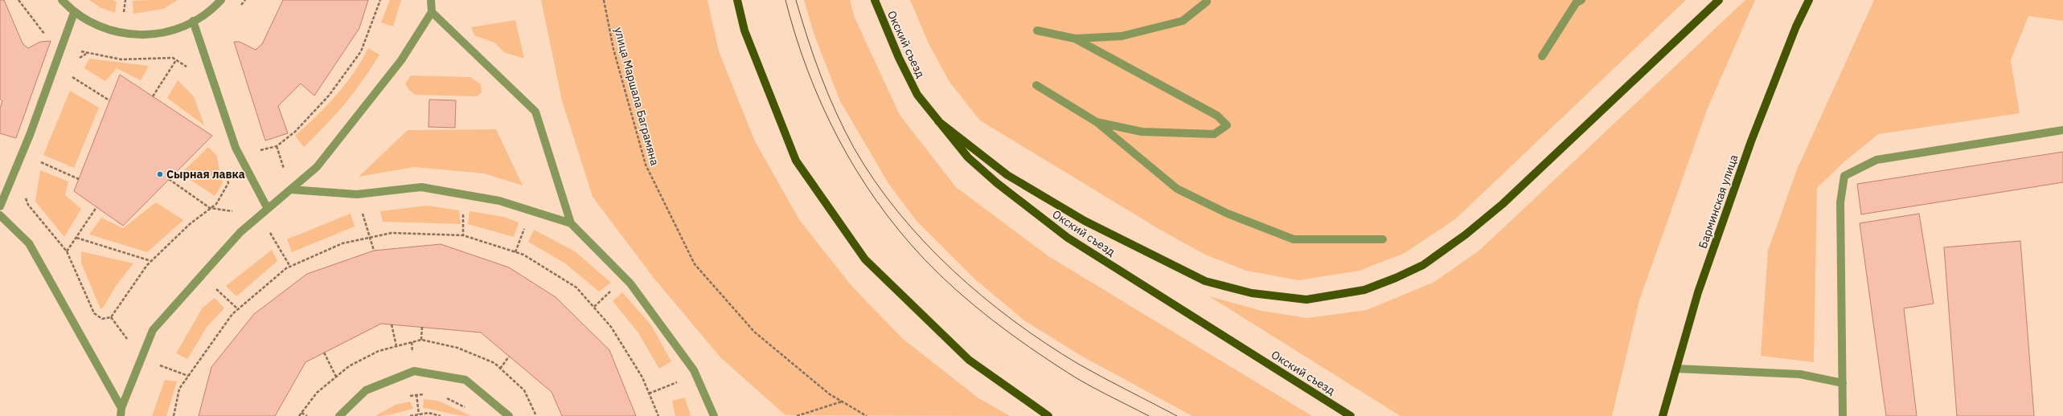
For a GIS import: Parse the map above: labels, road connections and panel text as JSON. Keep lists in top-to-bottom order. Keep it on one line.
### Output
{"streets":{"main road":["Окский съезд","Барминская улица"],"path":["улица Маршала Баграмяна"]},"places":["Сырная лавка"]}
